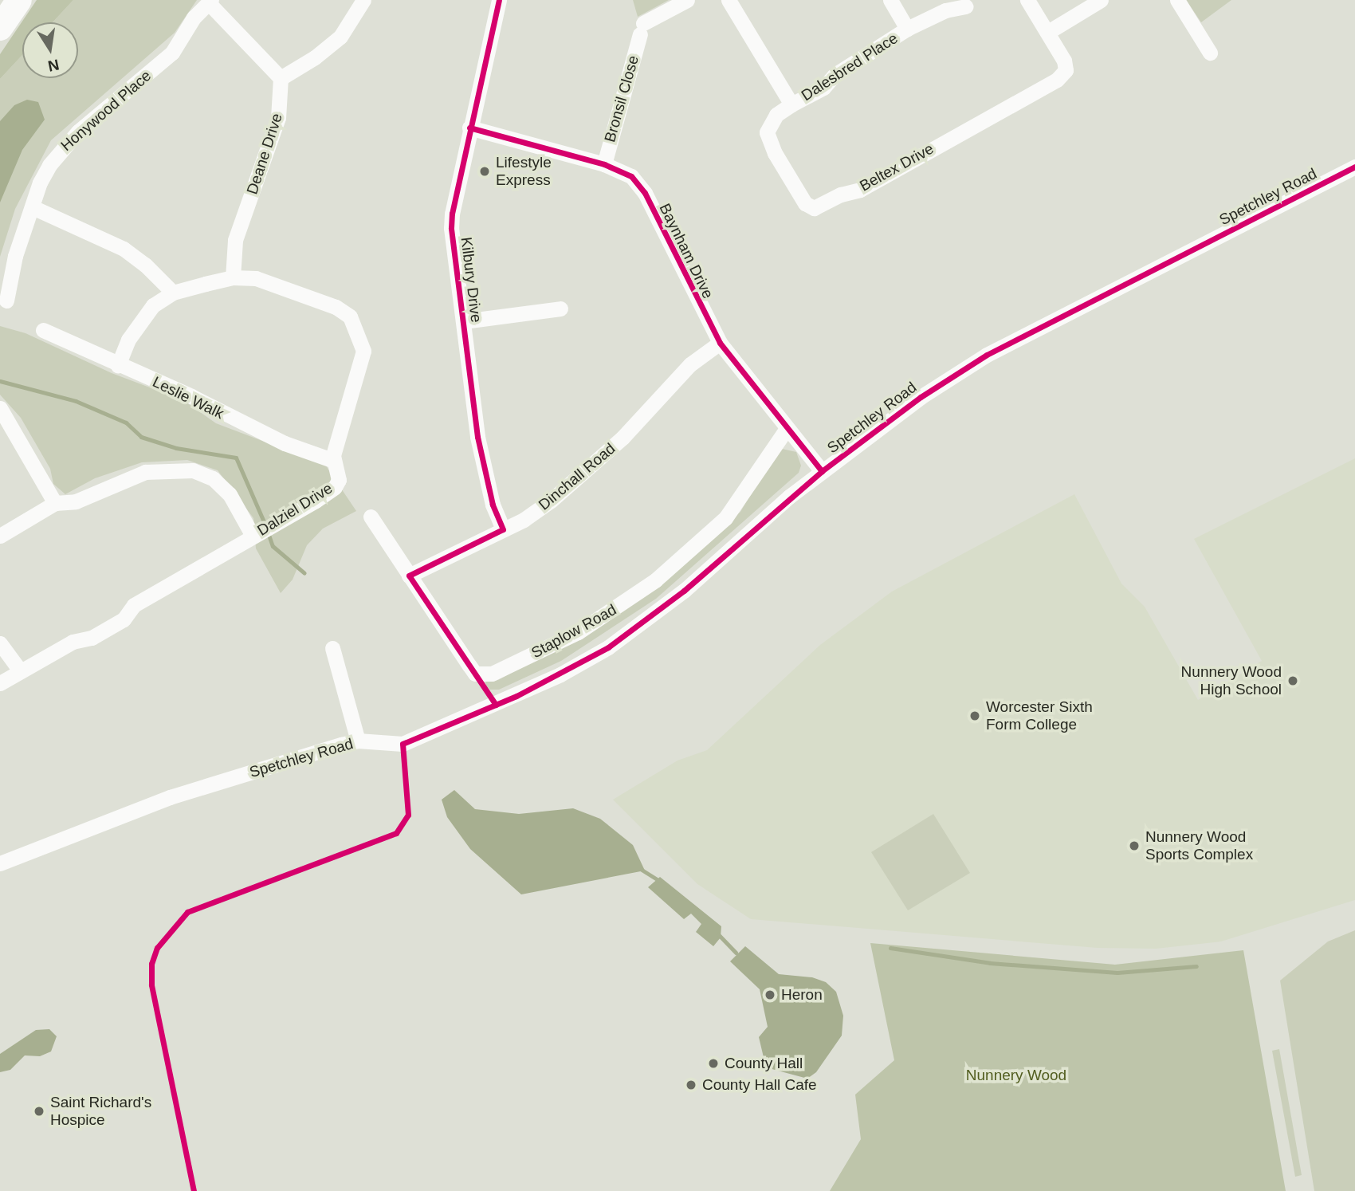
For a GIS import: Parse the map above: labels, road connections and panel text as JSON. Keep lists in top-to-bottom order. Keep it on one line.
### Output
{"streets":{"street":["Dalesbred Place","Bronsil Close","Honywood Place","Deane Drive","Beltex Drive","Spetchley Road","Baynham Drive","Kilbury Drive","Leslie Walk","Dinchall Road","Dalziel Drive","Staplow Road"]},"crossings":[["Dalesbred Place","Beltex Drive"],["Bronsil Close","Baynham Drive"],["Deane Drive","Dalziel Drive"],["Spetchley Road","Baynham Drive"],["Baynham Drive","Kilbury Drive"],["Baynham Drive","Dinchall Road"],["Baynham Drive","Staplow Road"],["Kilbury Drive","Dinchall Road"],["Leslie Walk","Dalziel Drive"],["Dinchall Road","Staplow Road"]],"parks":["Nunnery Wood"],"places":["Lifestyle Express","Nunnery Wood High School","Worcester Sixth Form College","Nunnery Wood Sports Complex","Heron","County Hall","County Hall Cafe","Saint Richard's Hospice"],"north":"bottom"}
